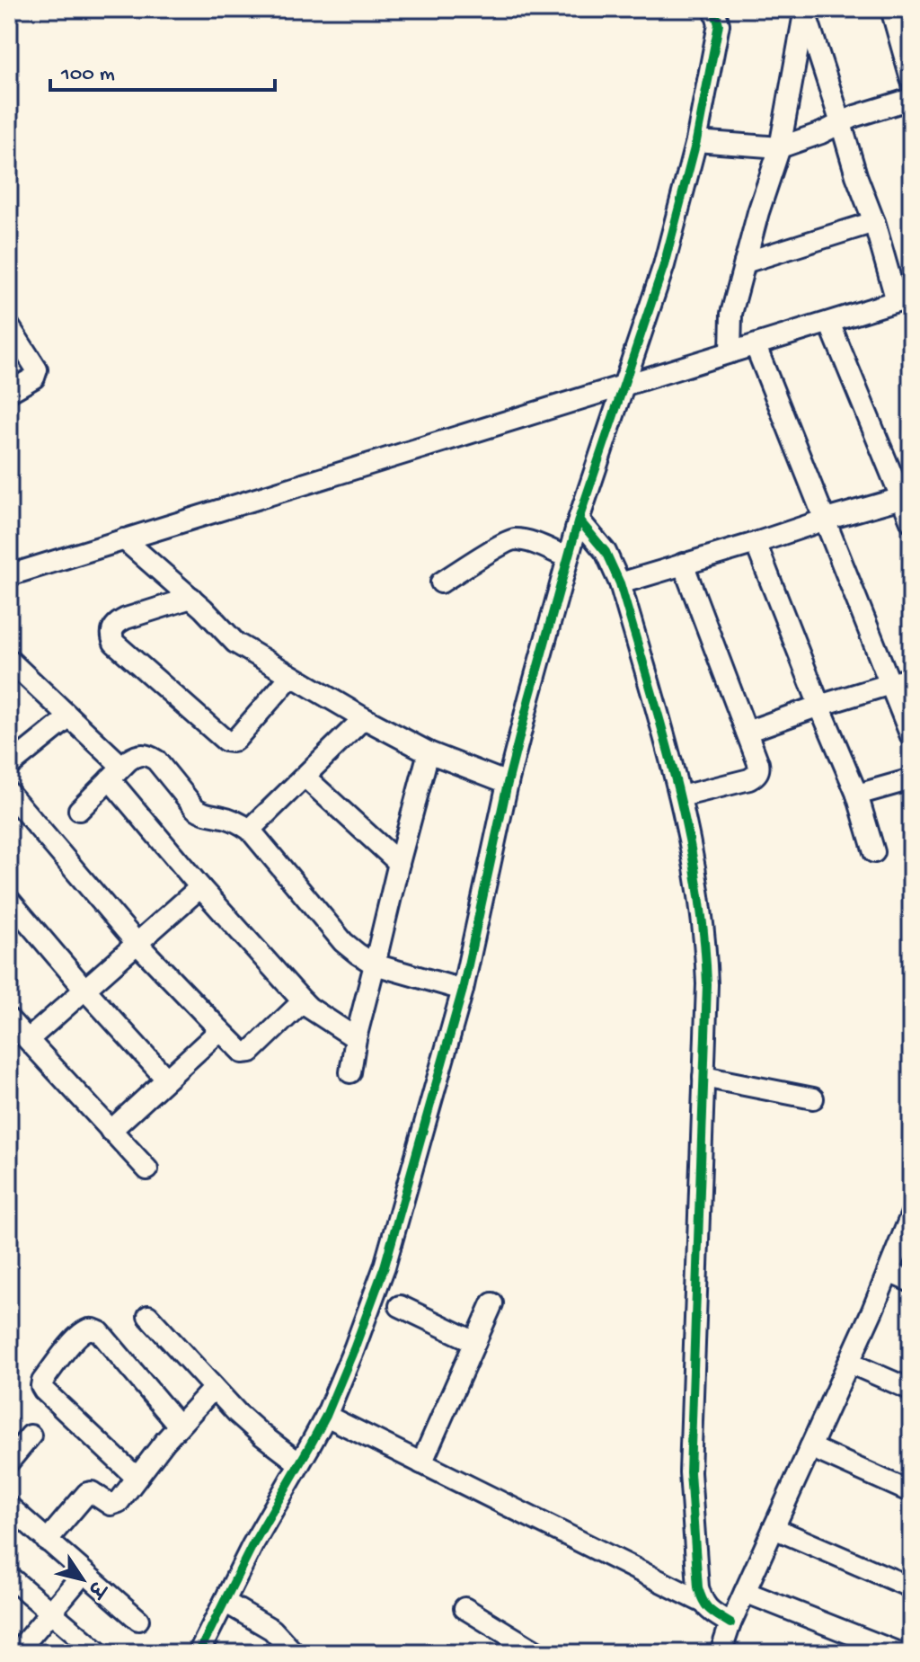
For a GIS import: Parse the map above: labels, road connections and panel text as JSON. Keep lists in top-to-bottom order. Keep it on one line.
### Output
{"scale_bar":"100 m","north":"bottom right"}
